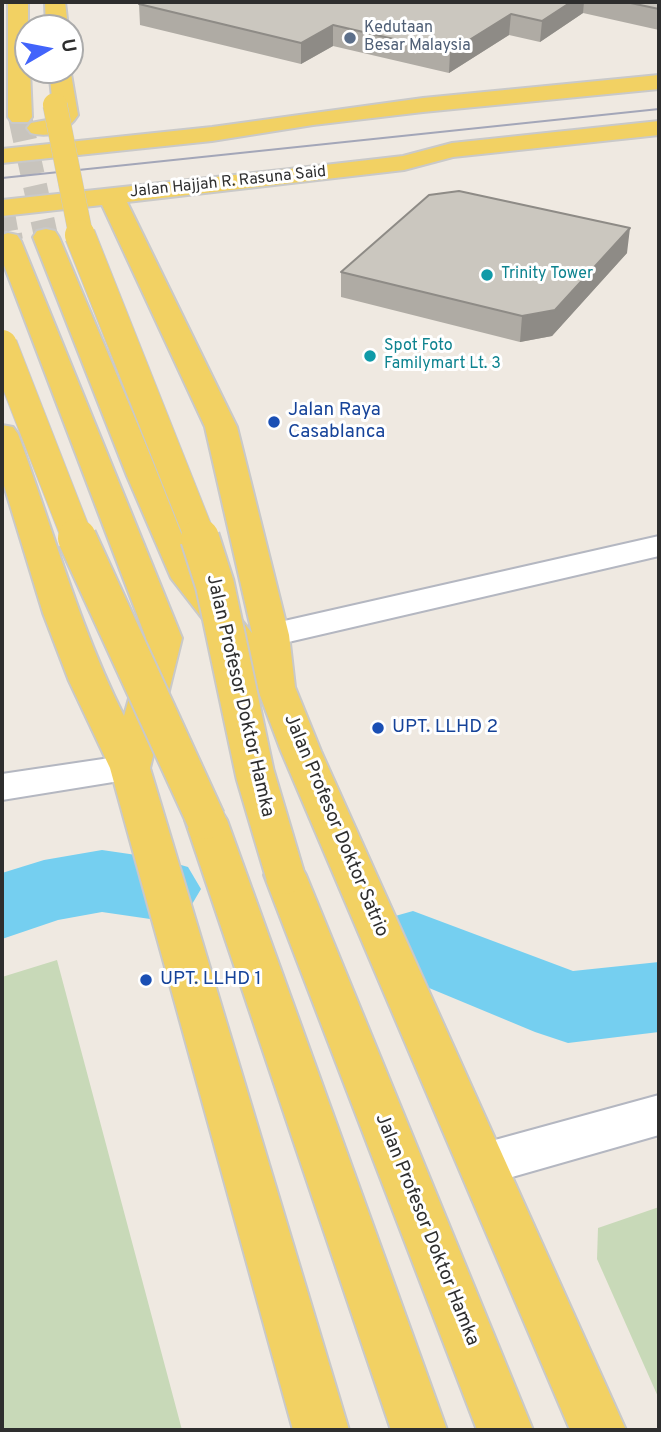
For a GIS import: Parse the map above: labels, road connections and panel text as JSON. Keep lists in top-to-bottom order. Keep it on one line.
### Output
{"streets":{"main road":["Jalan Hajjah R. Rasuna Said","Jalan Profesor Doktor Hamka","Jalan Profesor Doktor Satrio"]},"places":["Kedutaan Besar Malaysia","Trinity Tower","Spot Foto Familymart Lt. 3","Jalan Raya Casablanca","UPT. LLHD 2","UPT. LLHD 1"],"north":"right"}
